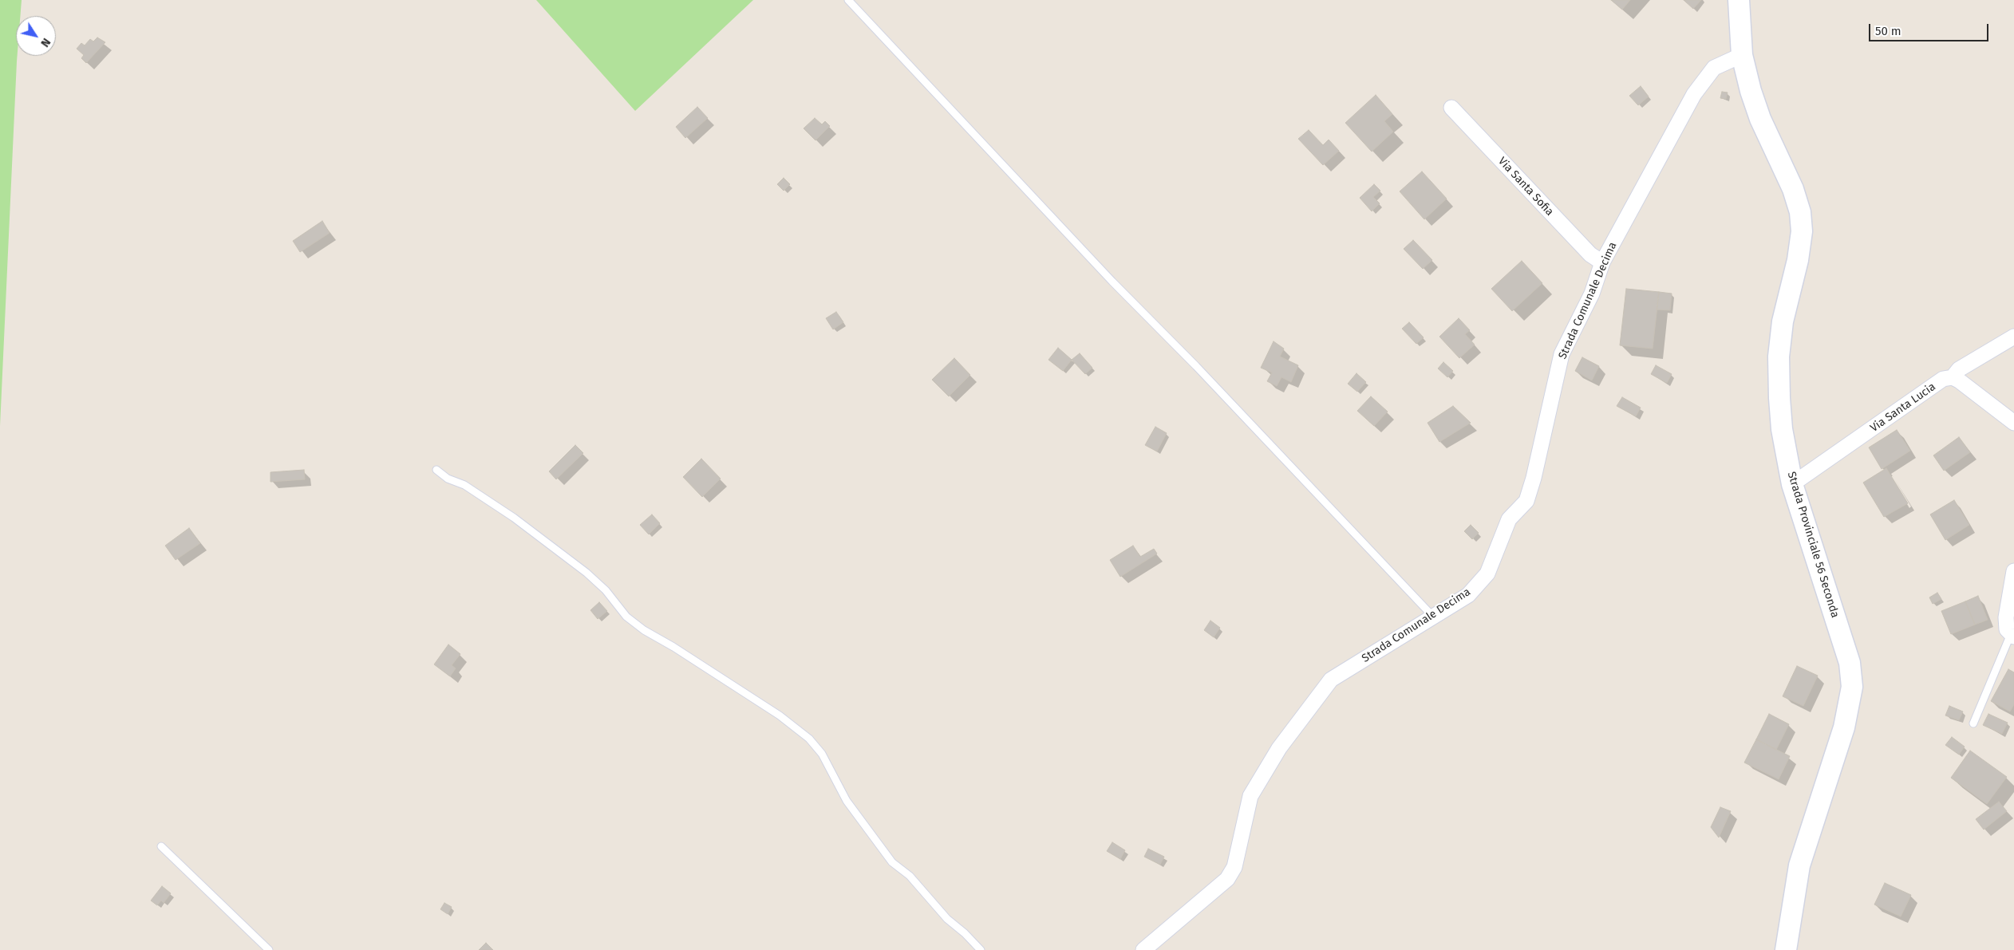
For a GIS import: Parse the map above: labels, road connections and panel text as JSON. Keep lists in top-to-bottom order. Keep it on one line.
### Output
{"streets":{"street":["Via Santa Sofia","Strada Comunale Decima","Via Santa Lucia","Strada Provinciale 56 Seconda"]},"crossings":[["Via Santa Sofia","Strada Comunale Decima"],["Strada Comunale Decima","Strada Provinciale 56 Seconda"],["Via Santa Lucia","Strada Provinciale 56 Seconda"]],"scale_bar":"50 m","north":"bottom right"}
